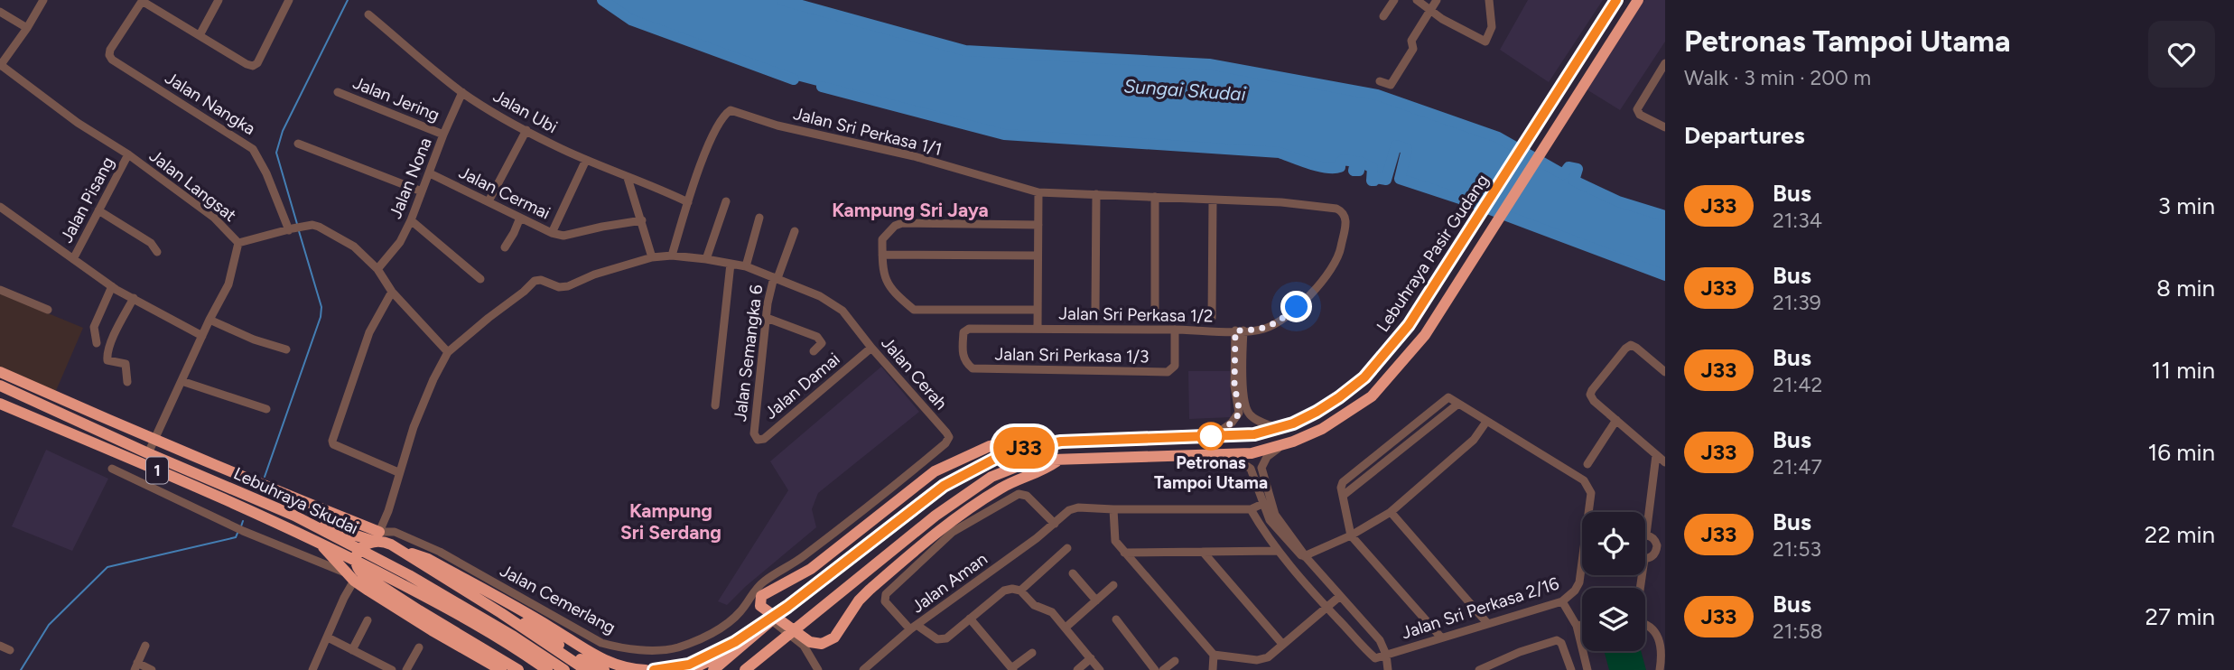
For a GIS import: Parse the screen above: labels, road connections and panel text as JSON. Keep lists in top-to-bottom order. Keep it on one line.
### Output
{"streets":{"highway":["Lebuhraya Pasir Gudang","1","Lebuhraya Skudai"],"street":["Jalan Jering","Jalan Nangka","Jalan Ubi","Jalan Sri Perkasa 1/1","Jalan Nona","Jalan Langsat","Jalan Cermai","Jalan Pisang","Jalan Sri Perkasa 1/2","Jalan Semangka 6","Jalan Sri Perkasa 1/3","Jalan Cerah","Jalan Damai","Jalan Aman","Jalan Cemerlang","Jalan Sri Perkasa 2/16"]},"crossings":[["Jalan Jering","Jalan Nona"],["Jalan Ubi","Jalan Sri Perkasa 1/1"],["Jalan Ubi","Jalan Nona"],["Jalan Sri Perkasa 1/1","Jalan Sri Perkasa 1/2"],["Jalan Nona","Jalan Cermai"],["Jalan Langsat","Jalan Pisang"],["Jalan Langsat","Lebuhraya Skudai"],["Jalan Sri Perkasa 1/2","Jalan Sri Perkasa 1/3"],["Jalan Semangka 6","Jalan Cerah"],["Jalan Semangka 6","Jalan Damai"],["Jalan Cerah","Jalan Damai"],["Jalan Cerah","Jalan Cemerlang"]],"districts":["Kampung Sri Jaya","Kampung Sri Serdang"],"water":["Sungai Skudai"],"places":["Petronas Tampoi Utama"],"lines":["bus line J33"],"page":{"on_map":"J33","heading":[["Petronas Tampoi Utama","Walk · 3 min · 200 m"],"Departures"],"list":[{"mark":"J33","name":"Bus","note":"21:34","value":"3 min"},{"mark":"J33","name":"Bus","note":"21:39","value":"8 min"},{"mark":"J33","name":"Bus","note":"21:42","value":"11 min"},{"mark":"J33","name":"Bus","note":"21:47","value":"16 min"},{"mark":"J33","name":"Bus","note":"21:53","value":"22 min"},{"mark":"J33","name":"Bus","note":"21:58","value":"27 min"}]}}
